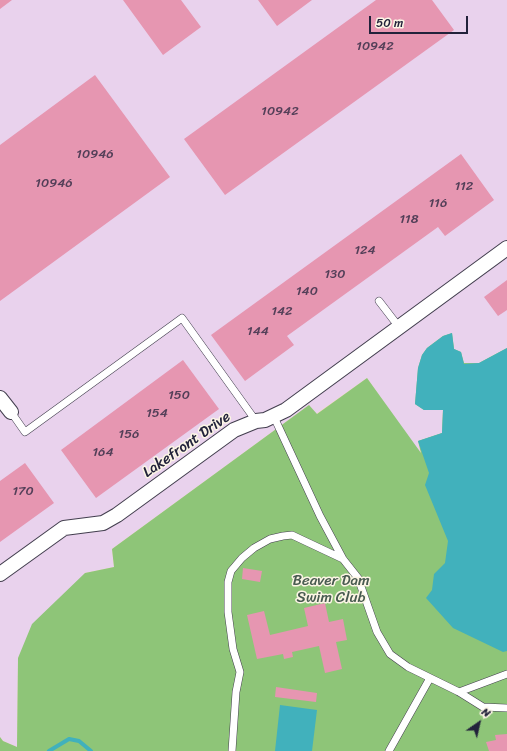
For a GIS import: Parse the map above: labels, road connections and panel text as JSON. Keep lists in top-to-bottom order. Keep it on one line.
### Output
{"streets":{"street":["Lakefront Drive"]},"parks":["Beaver Dam Swim Club"],"house_numbers":["10942","10942","10946","10946","112","116","118","124","130","140","142","144","150","154","156","164","170"],"scale_bar":"50 m","north":"top right"}
